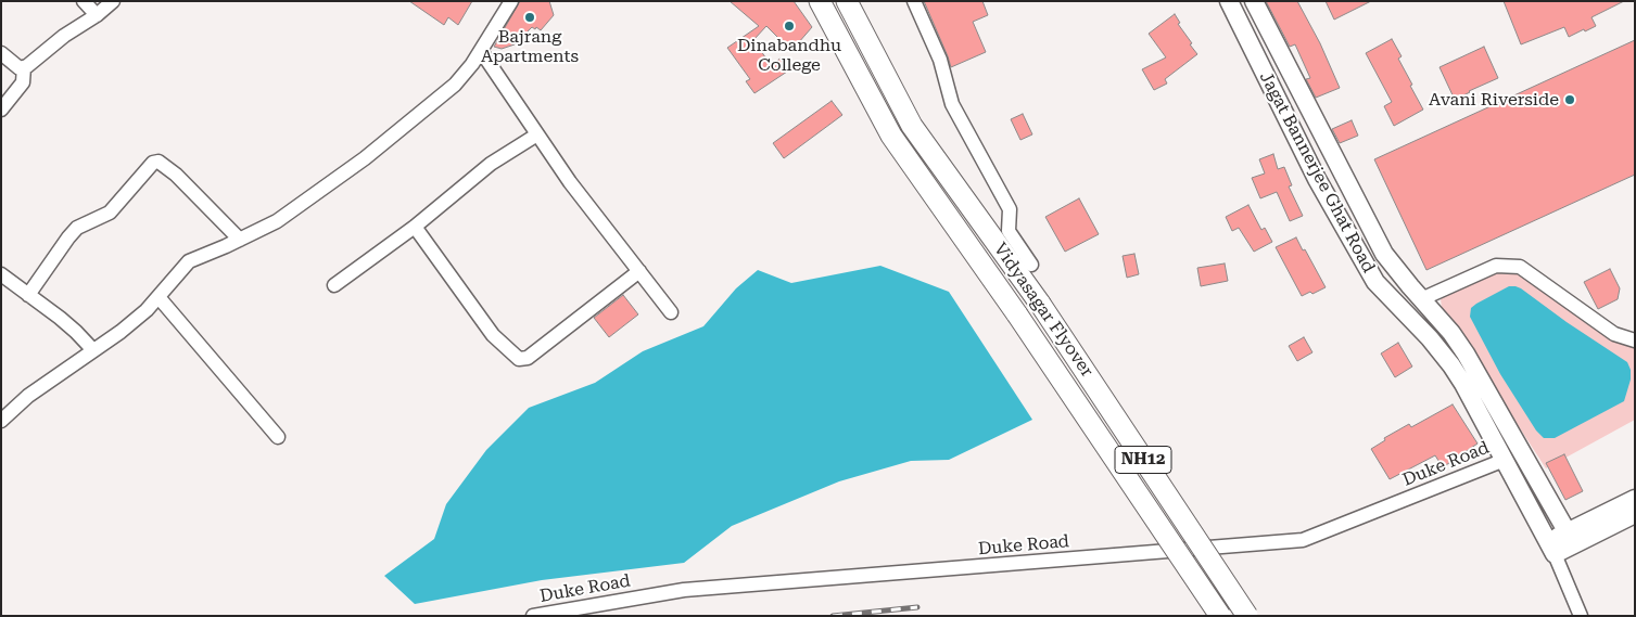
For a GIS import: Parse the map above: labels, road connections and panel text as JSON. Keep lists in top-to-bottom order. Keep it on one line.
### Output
{"streets":{"highway":["Vidyasagar Flyover","NH12"],"main road":["Jagat Bannerjee Ghat Road"],"street":["Duke Road"]},"crossings":[["Jagat Bannerjee Ghat Road","Duke Road"]],"places":["Bajrang Apartments","Dinabandhu College","Avani Riverside"]}
